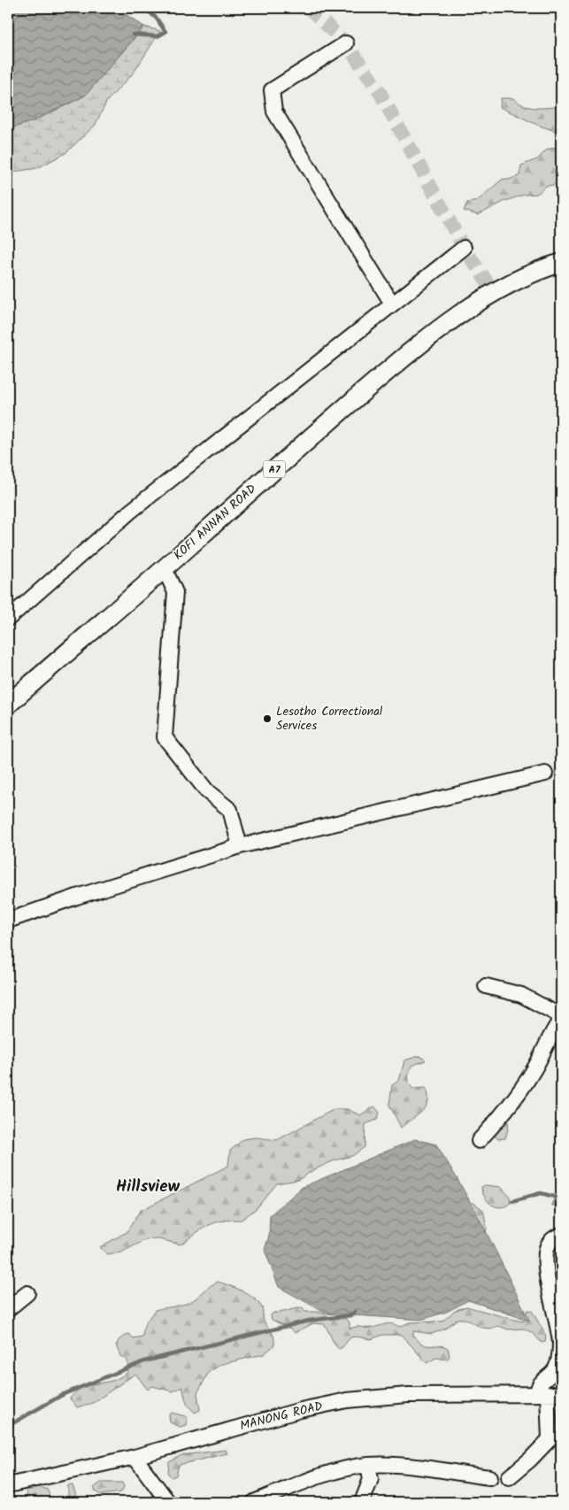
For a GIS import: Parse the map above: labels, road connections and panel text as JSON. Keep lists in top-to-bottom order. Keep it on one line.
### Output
{"streets":{"main road":["A7","KOFI ANNAN ROAD"],"street":["MANONG ROAD"]},"districts":["Hillsview"],"places":["Lesotho Correctional Services"]}
